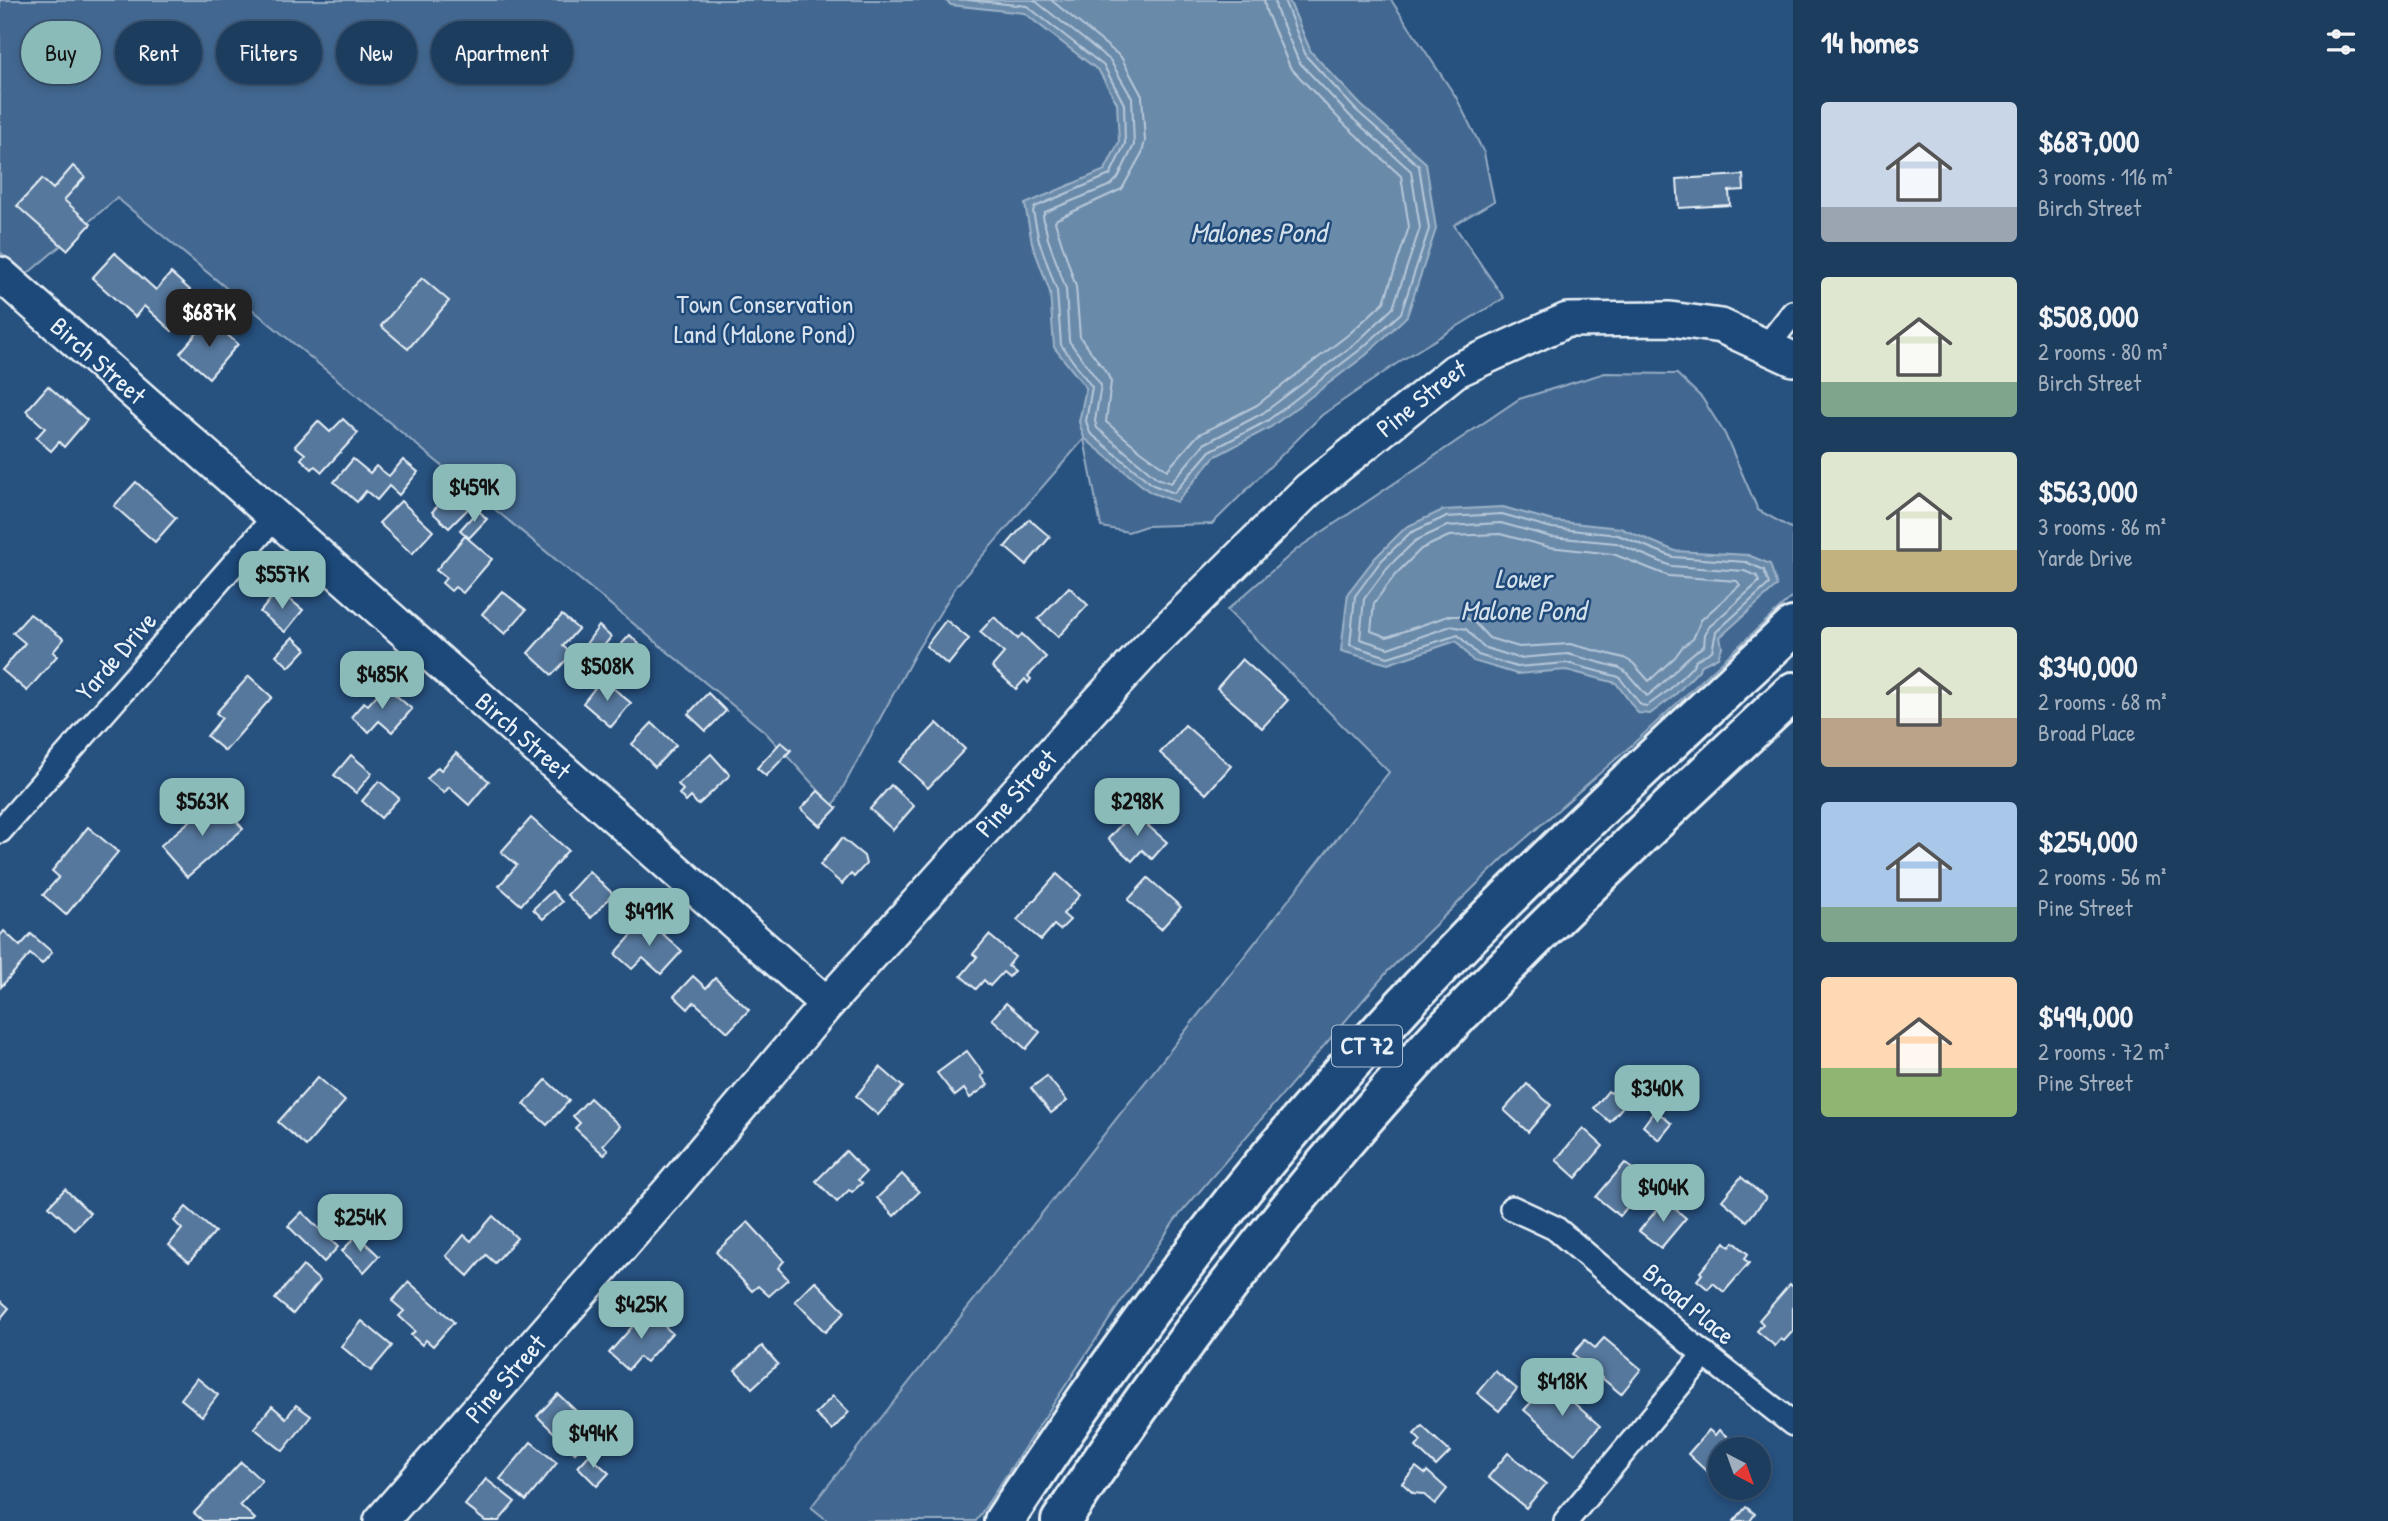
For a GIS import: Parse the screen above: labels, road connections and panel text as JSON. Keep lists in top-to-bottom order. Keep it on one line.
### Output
{"streets":{"highway":["CT 72"],"main road":["Birch Street","Pine Street"],"street":["Yarde Drive","Broad Place"]},"crossings":[["Birch Street","Pine Street"],["Birch Street","Yarde Drive"]],"water":["Malones Pond","Lower Malone Pond"],"parks":["Town Conservation Land (Malone Pond)"],"north":"bottom right","page":{"heading":"14 homes","chip":["Buy","Rent","Filters","New","Apartment"],"list":[{"name":"$687,000","note":"3 rooms · 116 m² · Birch Street"},{"name":"$508,000","note":"2 rooms · 80 m² · Birch Street"},{"name":"$563,000","note":"3 rooms · 86 m² · Yarde Drive"},{"name":"$340,000","note":"2 rooms · 68 m² · Broad Place"},{"name":"$254,000","note":"2 rooms · 56 m² · Pine Street"},{"name":"$494,000","note":"2 rooms · 72 m² · Pine Street"}],"price":["$687K","$459K","$557K","$508K","$485K","$563K","$298K","$491K","$340K","$404K","$254K","$425K","$418K","$494K"]}}
